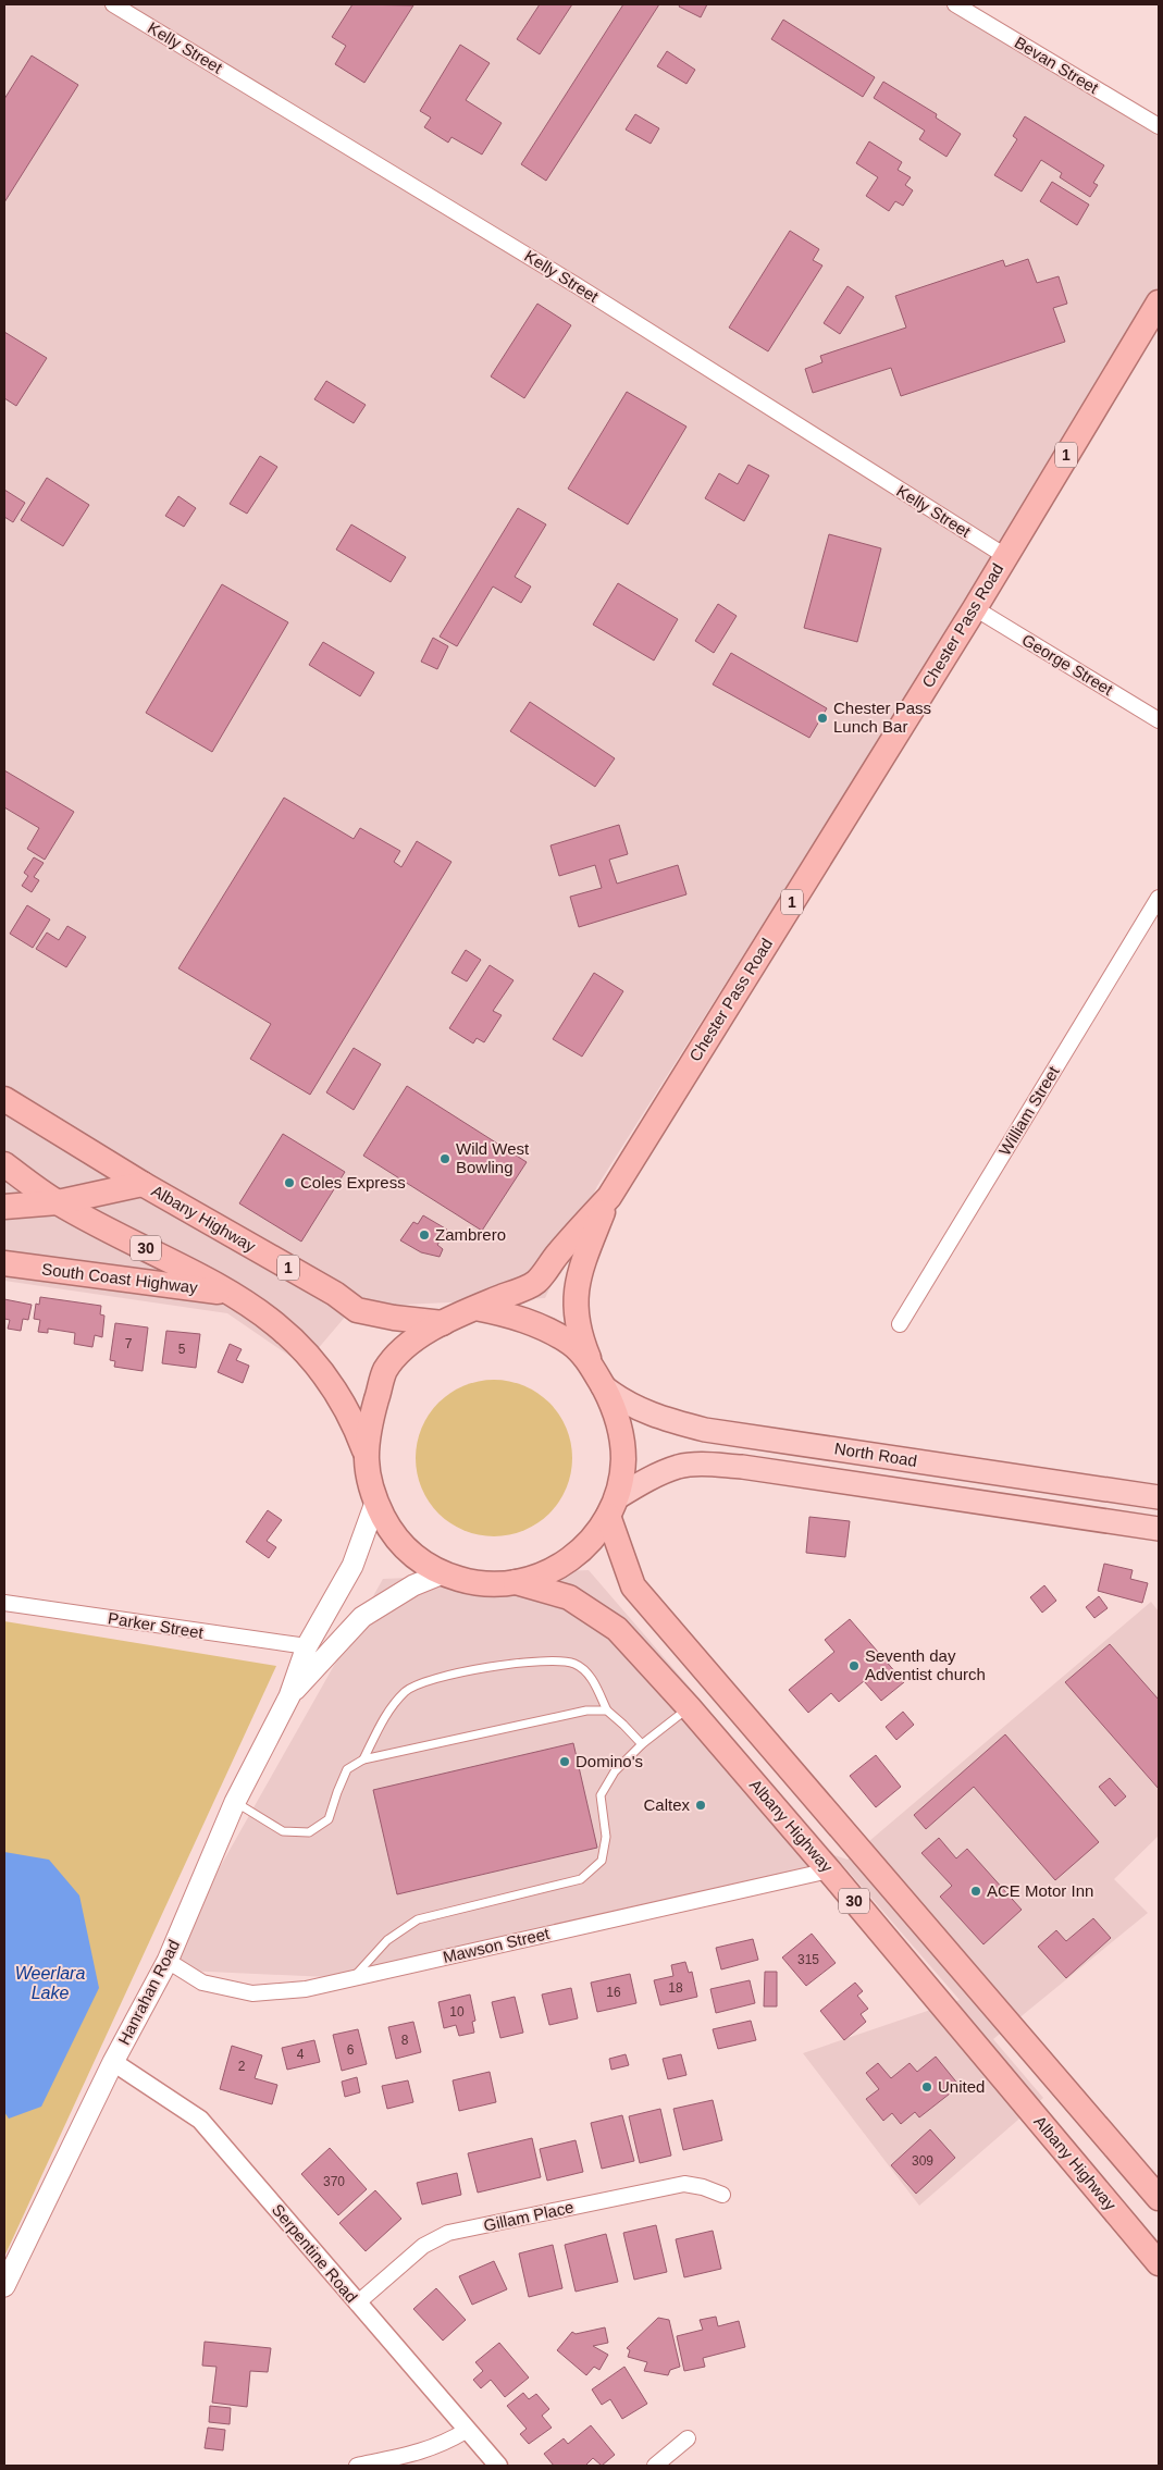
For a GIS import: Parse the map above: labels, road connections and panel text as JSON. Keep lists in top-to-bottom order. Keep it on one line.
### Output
{"streets":{"highway":["1","Chester Pass Road","Albany Highway","30","South Coast Highway"],"main road":["North Road","Hanrahan Road"],"street":["Kelly Street","Bevan Street","George Street","William Street","Parker Street","Mawson Street","Gillam Place","Serpentine Road"]},"crossings":[["Kelly Street","Chester Pass Road"],["1","Chester Pass Road"],["1","Albany Highway"],["1","30"],["1","South Coast Highway"],["1","North Road"],["1","Hanrahan Road"],["Chester Pass Road","George Street"],["Albany Highway","Mawson Street"],["30","South Coast Highway"],["30","North Road"],["Parker Street","Hanrahan Road"],["Mawson Street","Hanrahan Road"],["Hanrahan Road","Serpentine Road"],["Gillam Place","Serpentine Road"]],"water":["Weerlara Lake"],"places":["Chester Pass Lunch Bar","Wild West Bowling","Coles Express","Zambrero","Seventh day Adventist church","Domino's","Caltex","ACE Motor Inn","United"],"house_numbers":["7","5","315","18","16","10","8","6","4","2","309","370"]}
